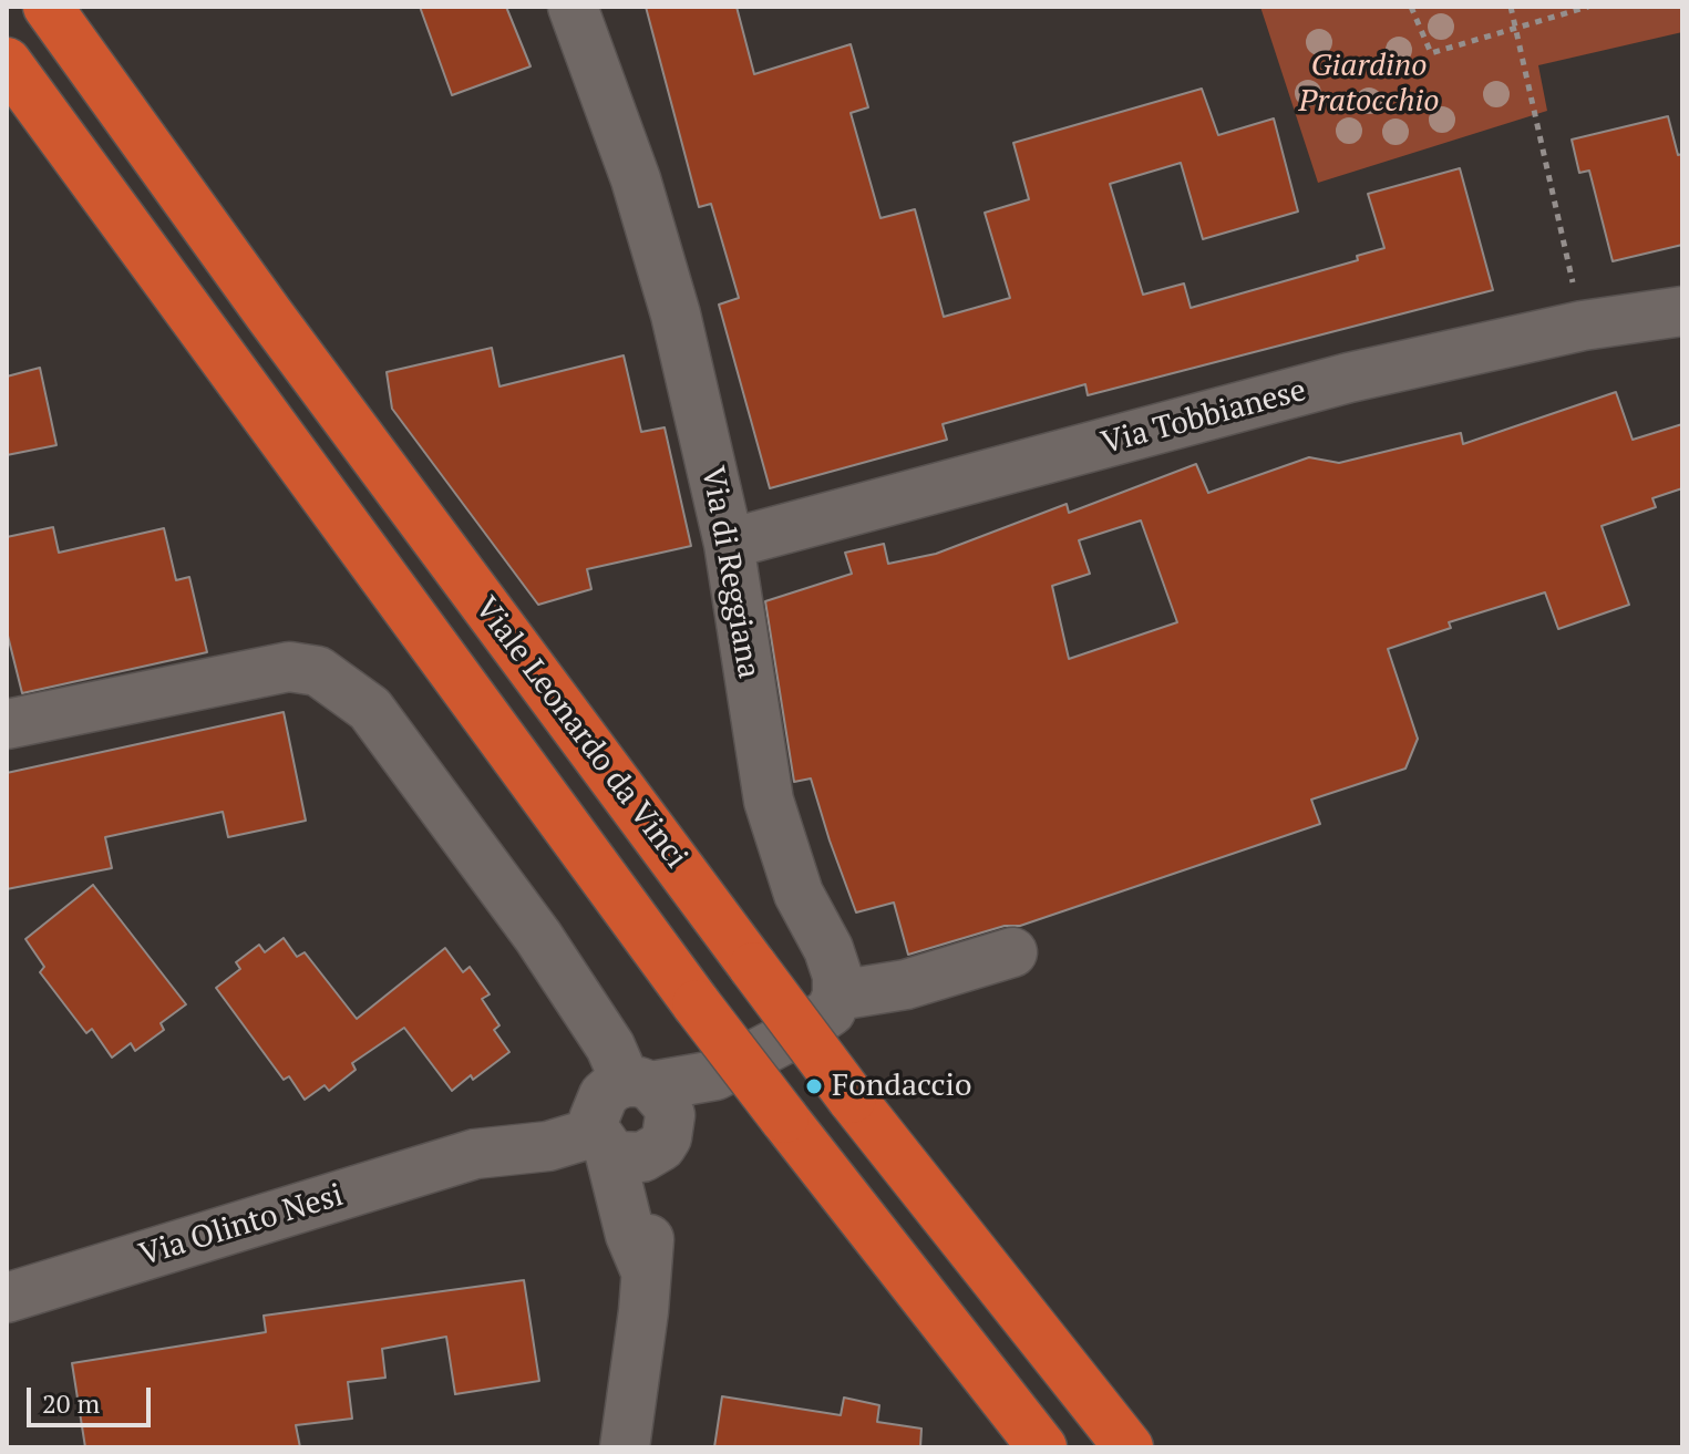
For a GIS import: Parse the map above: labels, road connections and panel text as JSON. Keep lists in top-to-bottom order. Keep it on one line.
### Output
{"streets":{"highway":["Viale Leonardo da Vinci"],"street":["Via Tobbianese","Via di Reggiana","Via Olinto Nesi"]},"crossings":[["Via Tobbianese","Via di Reggiana"]],"parks":["Giardino Pratocchio"],"places":["Fondaccio"],"scale_bar":"20 m"}
